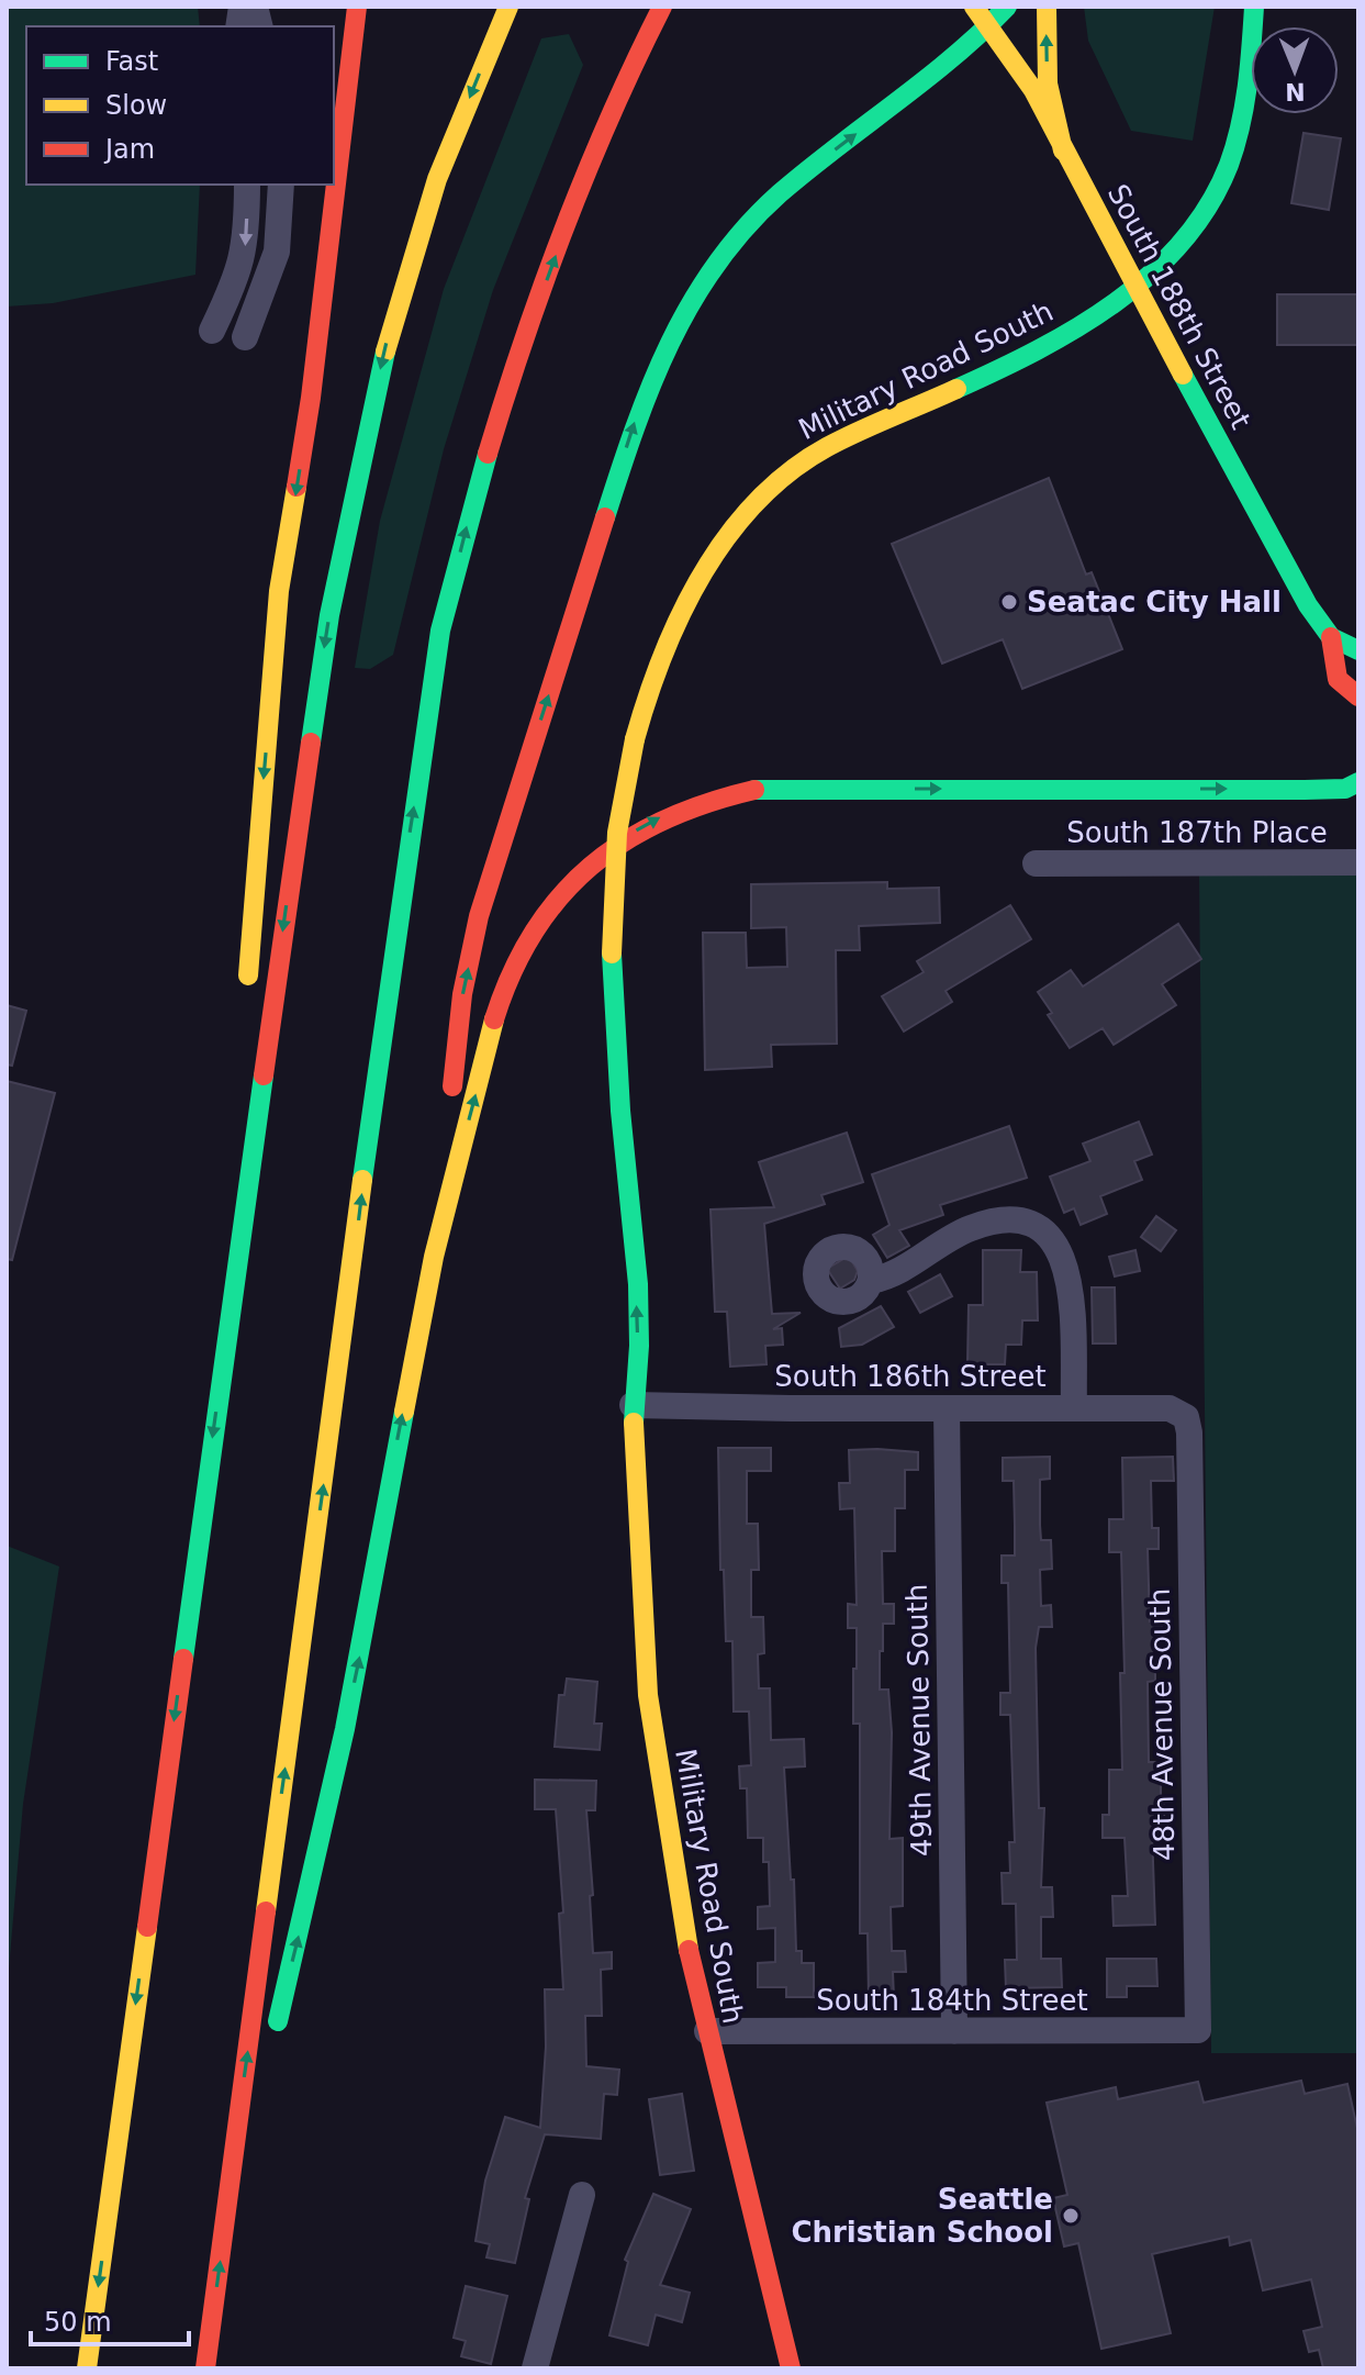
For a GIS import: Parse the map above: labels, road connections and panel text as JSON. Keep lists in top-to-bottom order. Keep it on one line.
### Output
{"streets":{"main road":["South 188th Street","Military Road South"],"street":["South 187th Place","South 186th Street","49th Avenue South","48th Avenue South","South 184th Street"]},"crossings":[["South 188th Street","Military Road South"],["Military Road South","South 186th Street"],["Military Road South","South 184th Street"],["South 186th Street","49th Avenue South"],["South 186th Street","48th Avenue South"],["49th Avenue South","South 184th Street"],["48th Avenue South","South 184th Street"]],"places":["Seatac City Hall","Seattle Christian School"],"legend":["Fast","Slow","Jam"],"scale_bar":"50 m","north":"bottom"}
